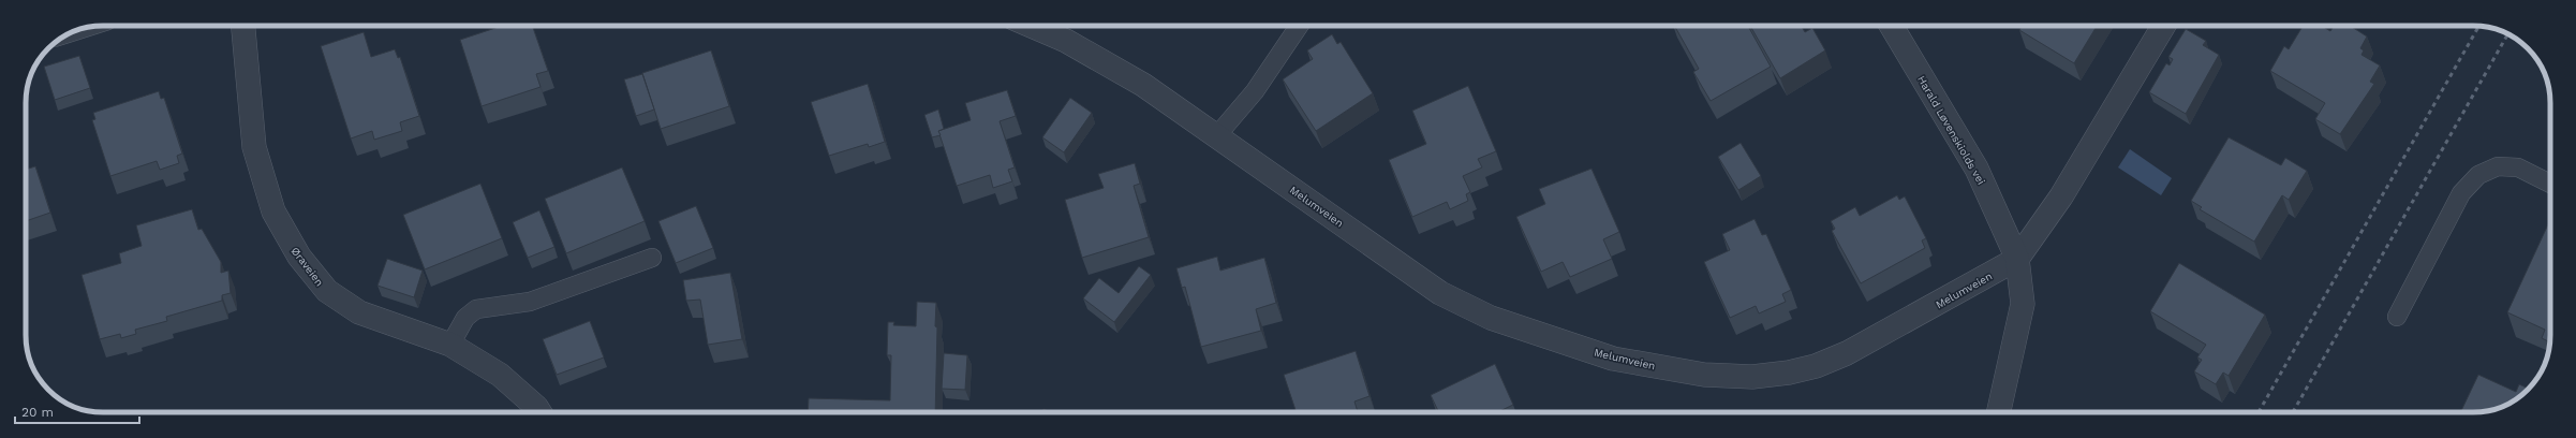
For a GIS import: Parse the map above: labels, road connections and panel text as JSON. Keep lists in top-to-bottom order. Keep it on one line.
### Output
{"streets":{"street":["Harald Løvenskiolds vei","Melumveien","Øraveien"]},"crossings":[["Harald Løvenskiolds vei","Melumveien"]],"scale_bar":"20 m"}
